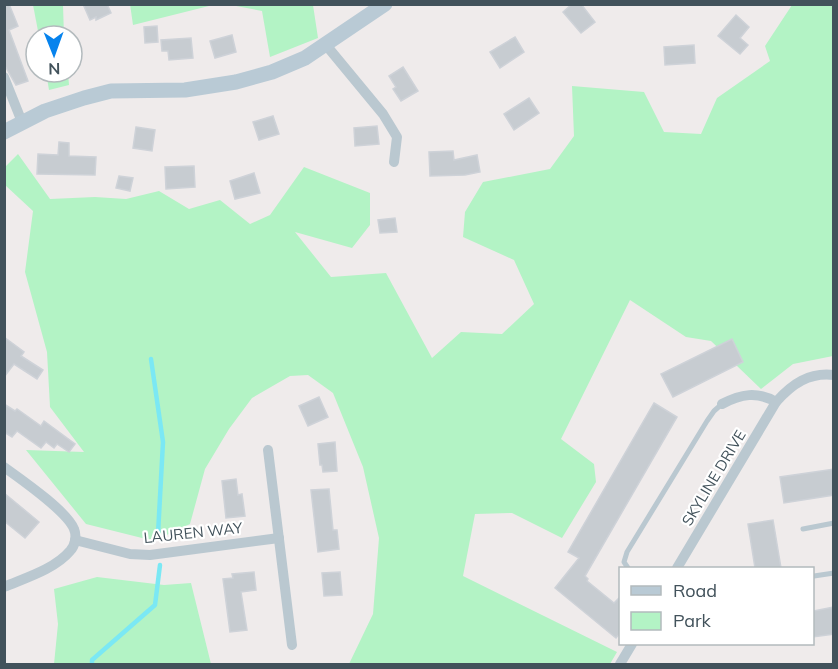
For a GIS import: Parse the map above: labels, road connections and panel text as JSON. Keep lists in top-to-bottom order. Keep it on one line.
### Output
{"streets":{"street":["SKYLINE DRIVE","LAUREN WAY"]},"legend":["Road","Park"],"north":"bottom"}
